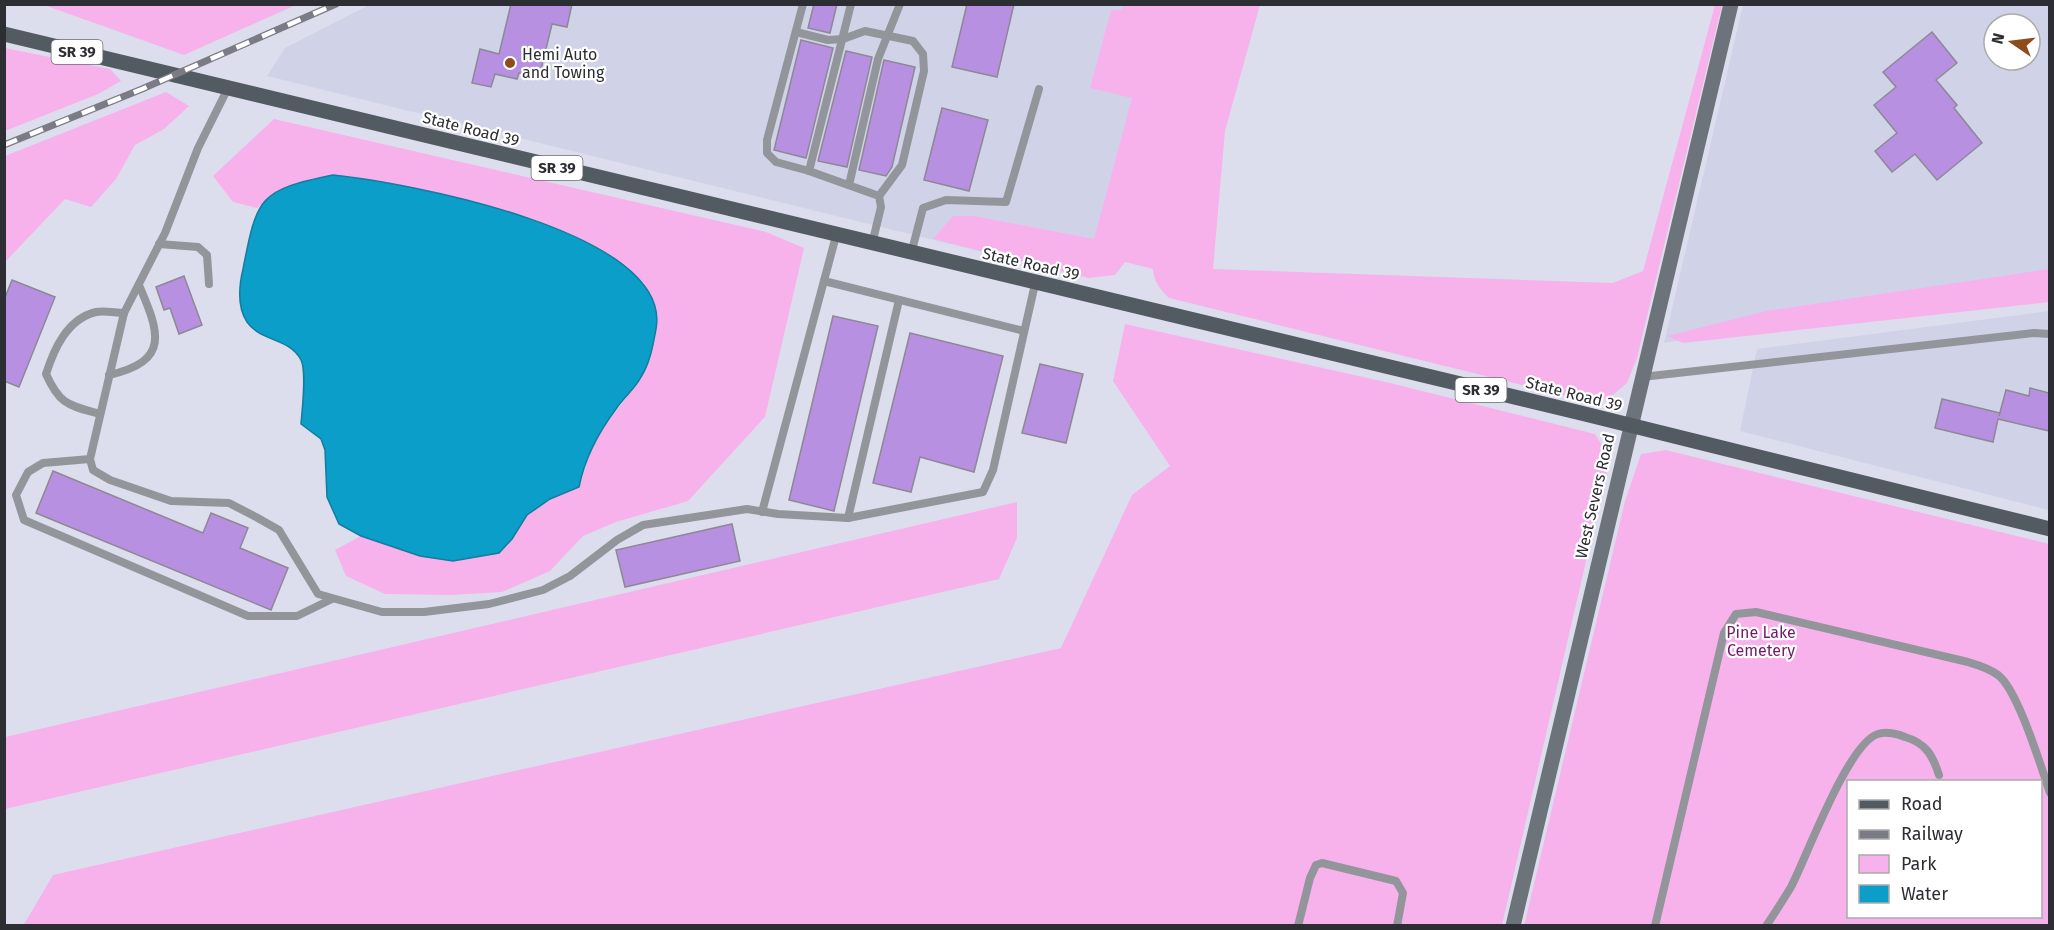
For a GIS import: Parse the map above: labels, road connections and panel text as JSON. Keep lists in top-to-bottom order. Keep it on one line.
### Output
{"streets":{"main road":["SR 39","State Road 39"],"street":["West Severs Road"]},"crossings":[["State Road 39","West Severs Road"]],"parks":["Pine Lake Cemetery"],"places":["Hemi Auto and Towing"],"legend":["Road","Railway","Park","Water"],"north":"left"}
